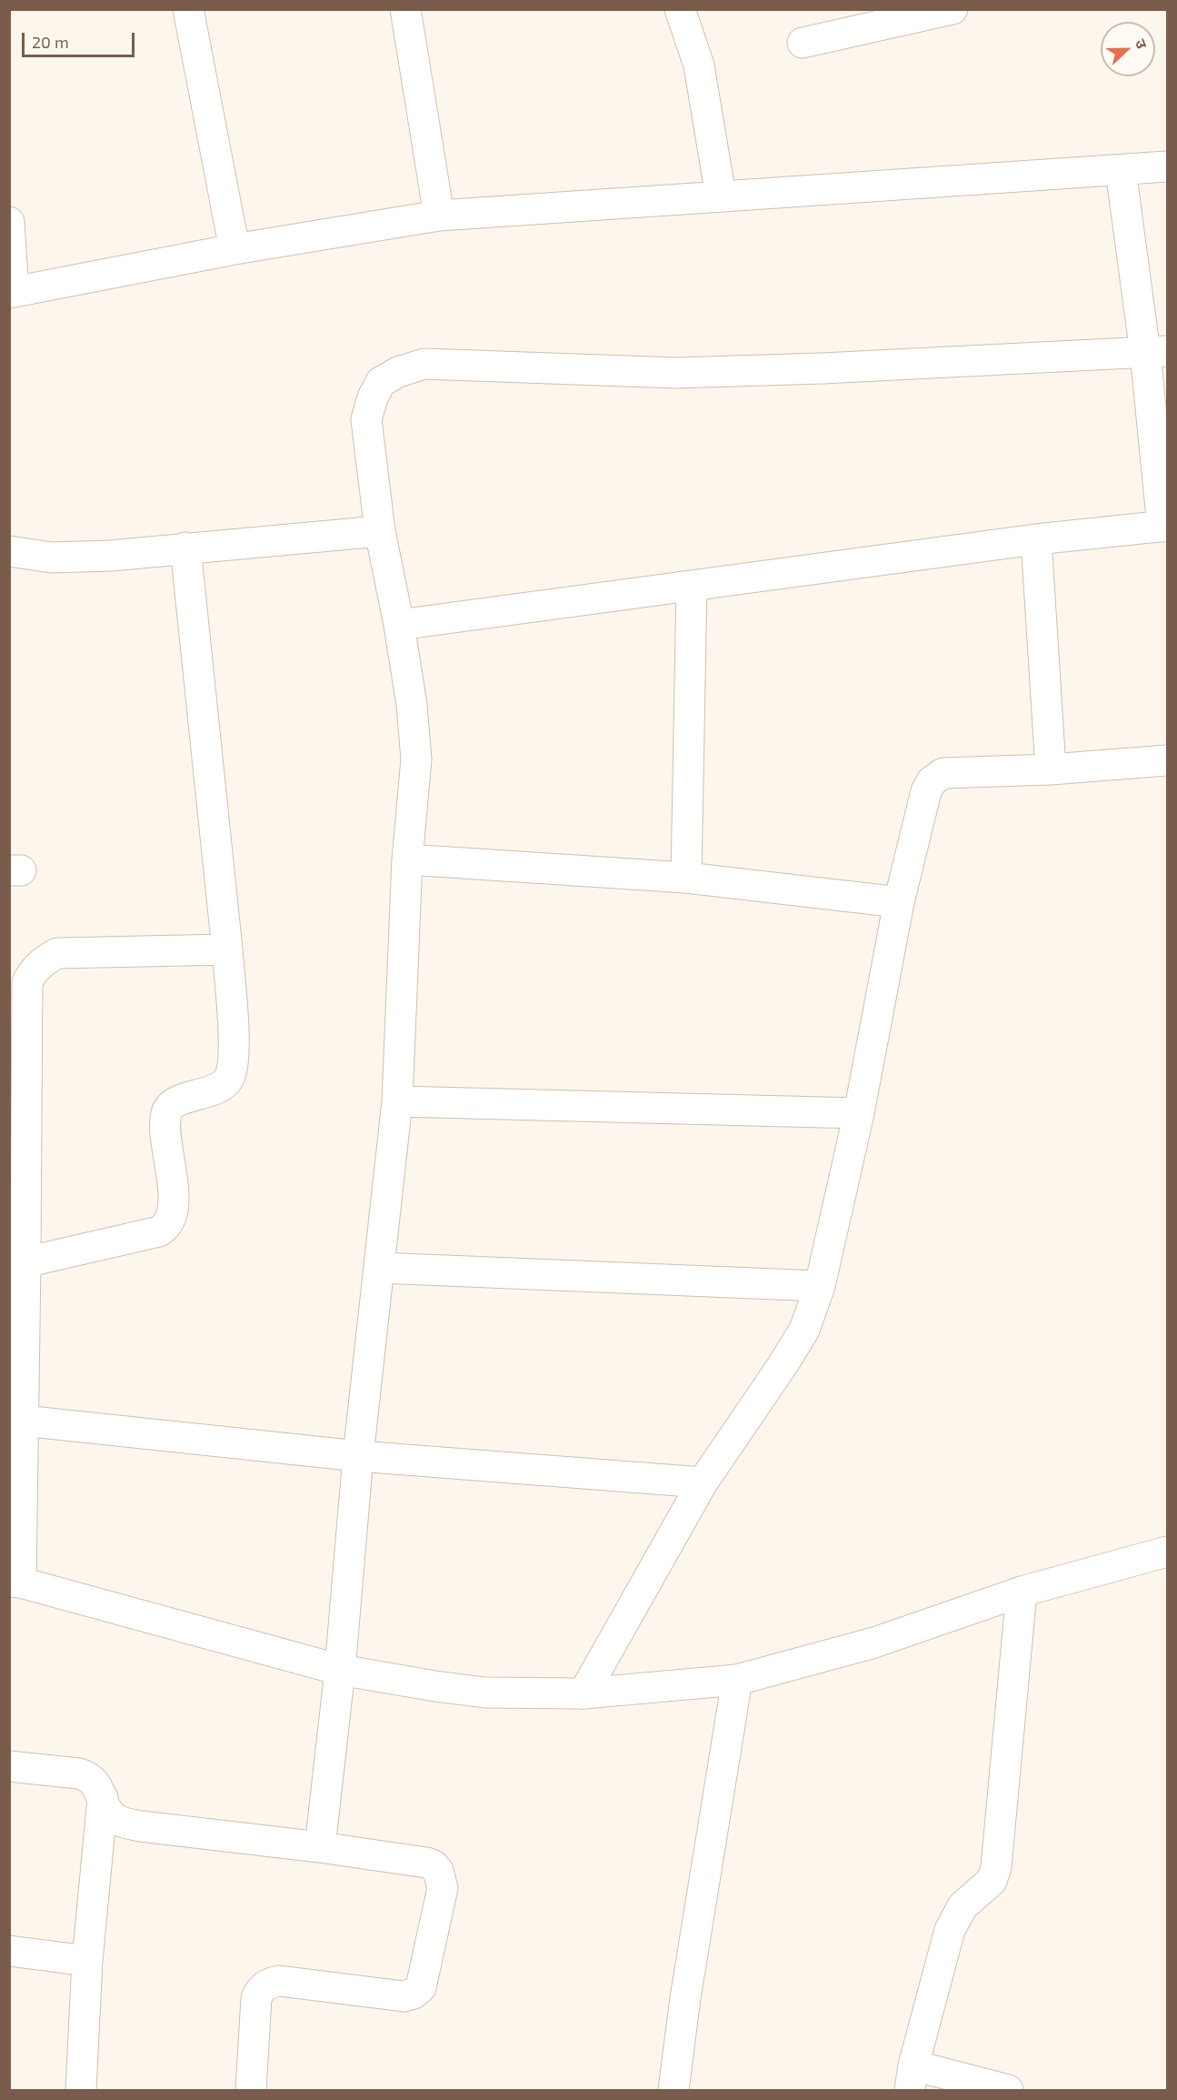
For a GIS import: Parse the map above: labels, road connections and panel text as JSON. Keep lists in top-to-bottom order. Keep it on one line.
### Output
{"scale_bar":"20 m","north":"right"}
